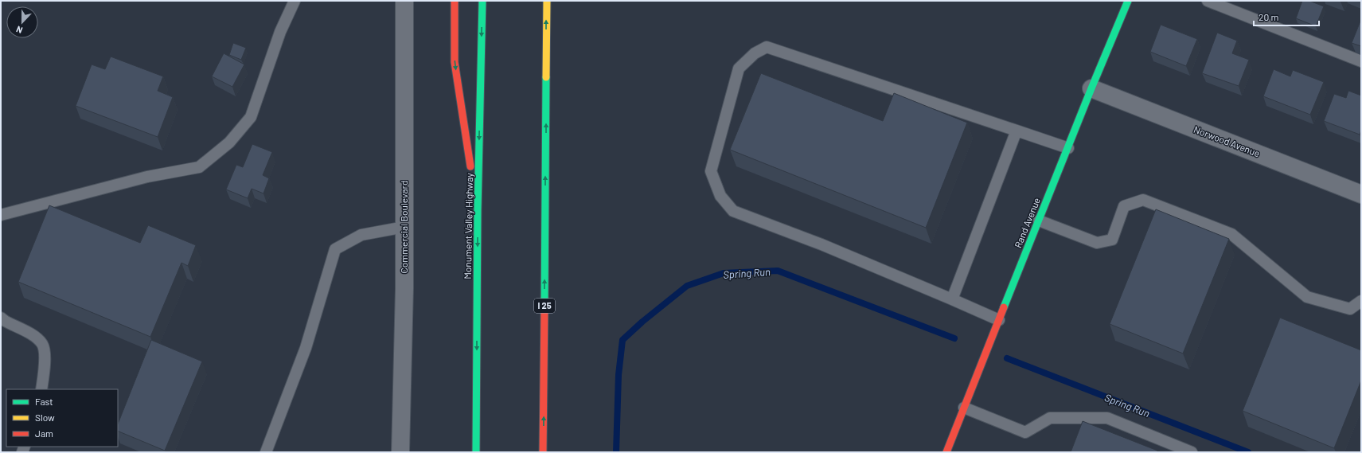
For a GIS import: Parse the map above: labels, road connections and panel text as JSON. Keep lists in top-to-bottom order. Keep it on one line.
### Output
{"streets":{"main road":["Rand Avenue","Monument Valley Highway","I 25"],"street":["Norwood Avenue","Commercial Boulevard"]},"crossings":[["Norwood Avenue","Rand Avenue"]],"water":["Spring Run"],"legend":["Fast","Slow","Jam"],"scale_bar":"20 m","north":"bottom"}
